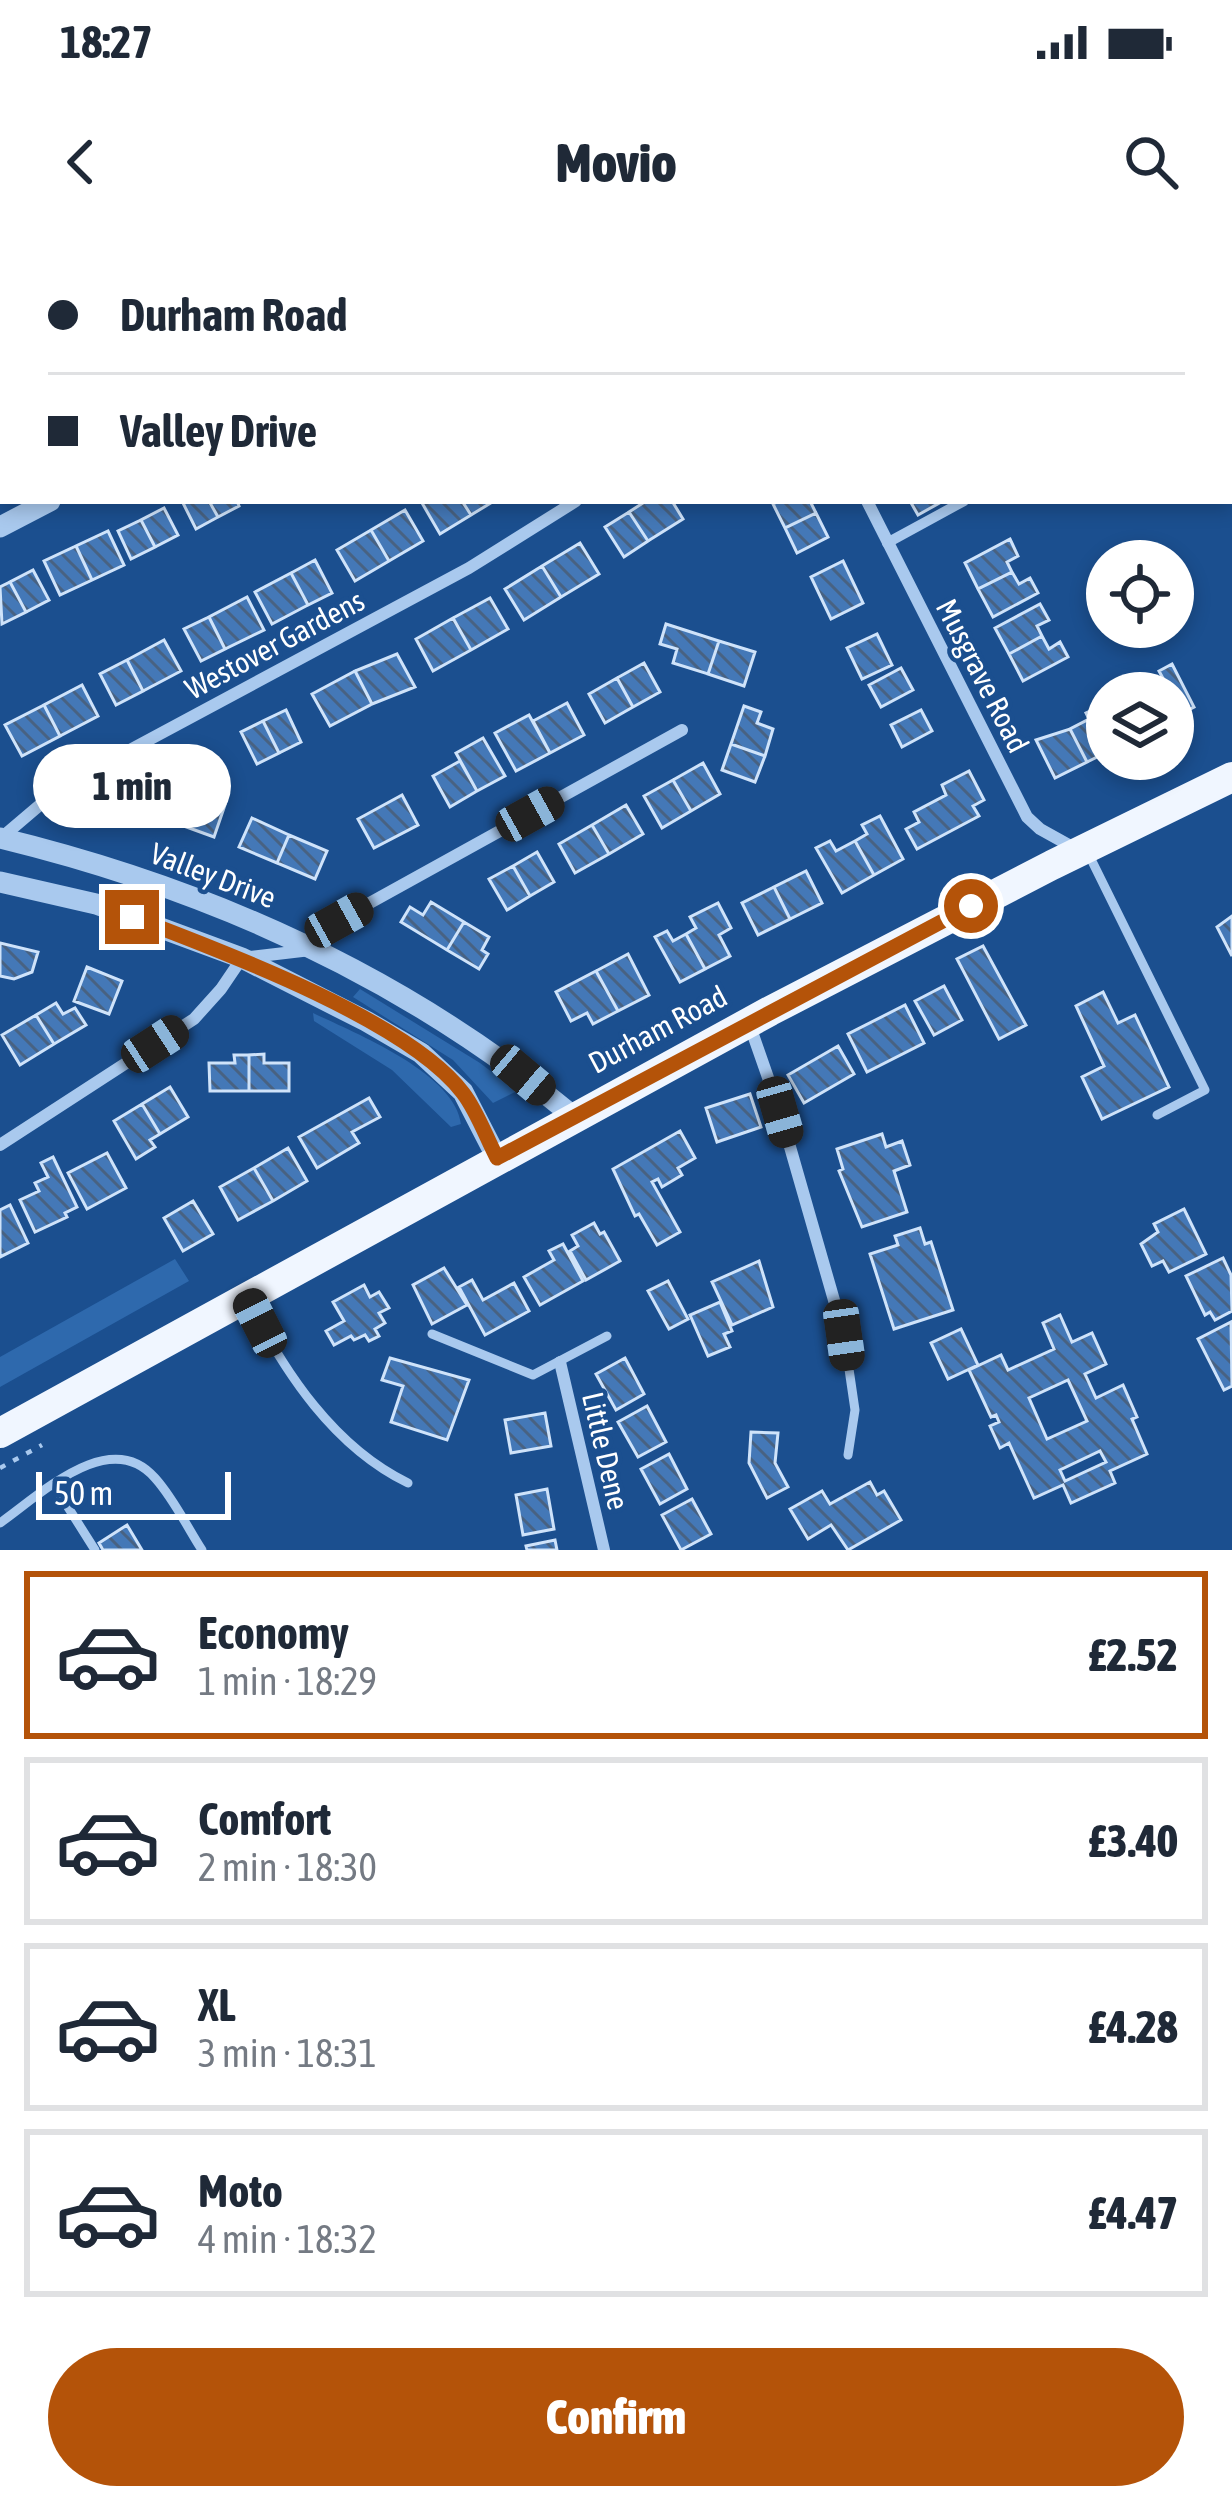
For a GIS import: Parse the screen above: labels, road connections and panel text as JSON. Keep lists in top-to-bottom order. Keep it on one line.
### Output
{"streets":{"main road":["Durham Road"],"street":["Westover Gardens","Musgrave Road","Valley Drive","Little Dene"]},"crossings":[["Westover Gardens","Valley Drive"],["Musgrave Road","Durham Road"],["Valley Drive","Durham Road"]],"scale_bar":"50 m","page":{"status":"18:27","header":"Movio","banner":["Durham Road","Valley Drive"],"bubble":"1 min","scale":"50 m","list":[{"name":"Economy","note":"1 min · 18:29","value":"£2.52"},{"name":"Comfort","note":"2 min · 18:30","value":"£3.40"},{"name":"XL","note":"3 min · 18:31","value":"£4.28"},{"name":"Moto","note":"4 min · 18:32","value":"£4.47"}],"buttons":"Confirm"}}
